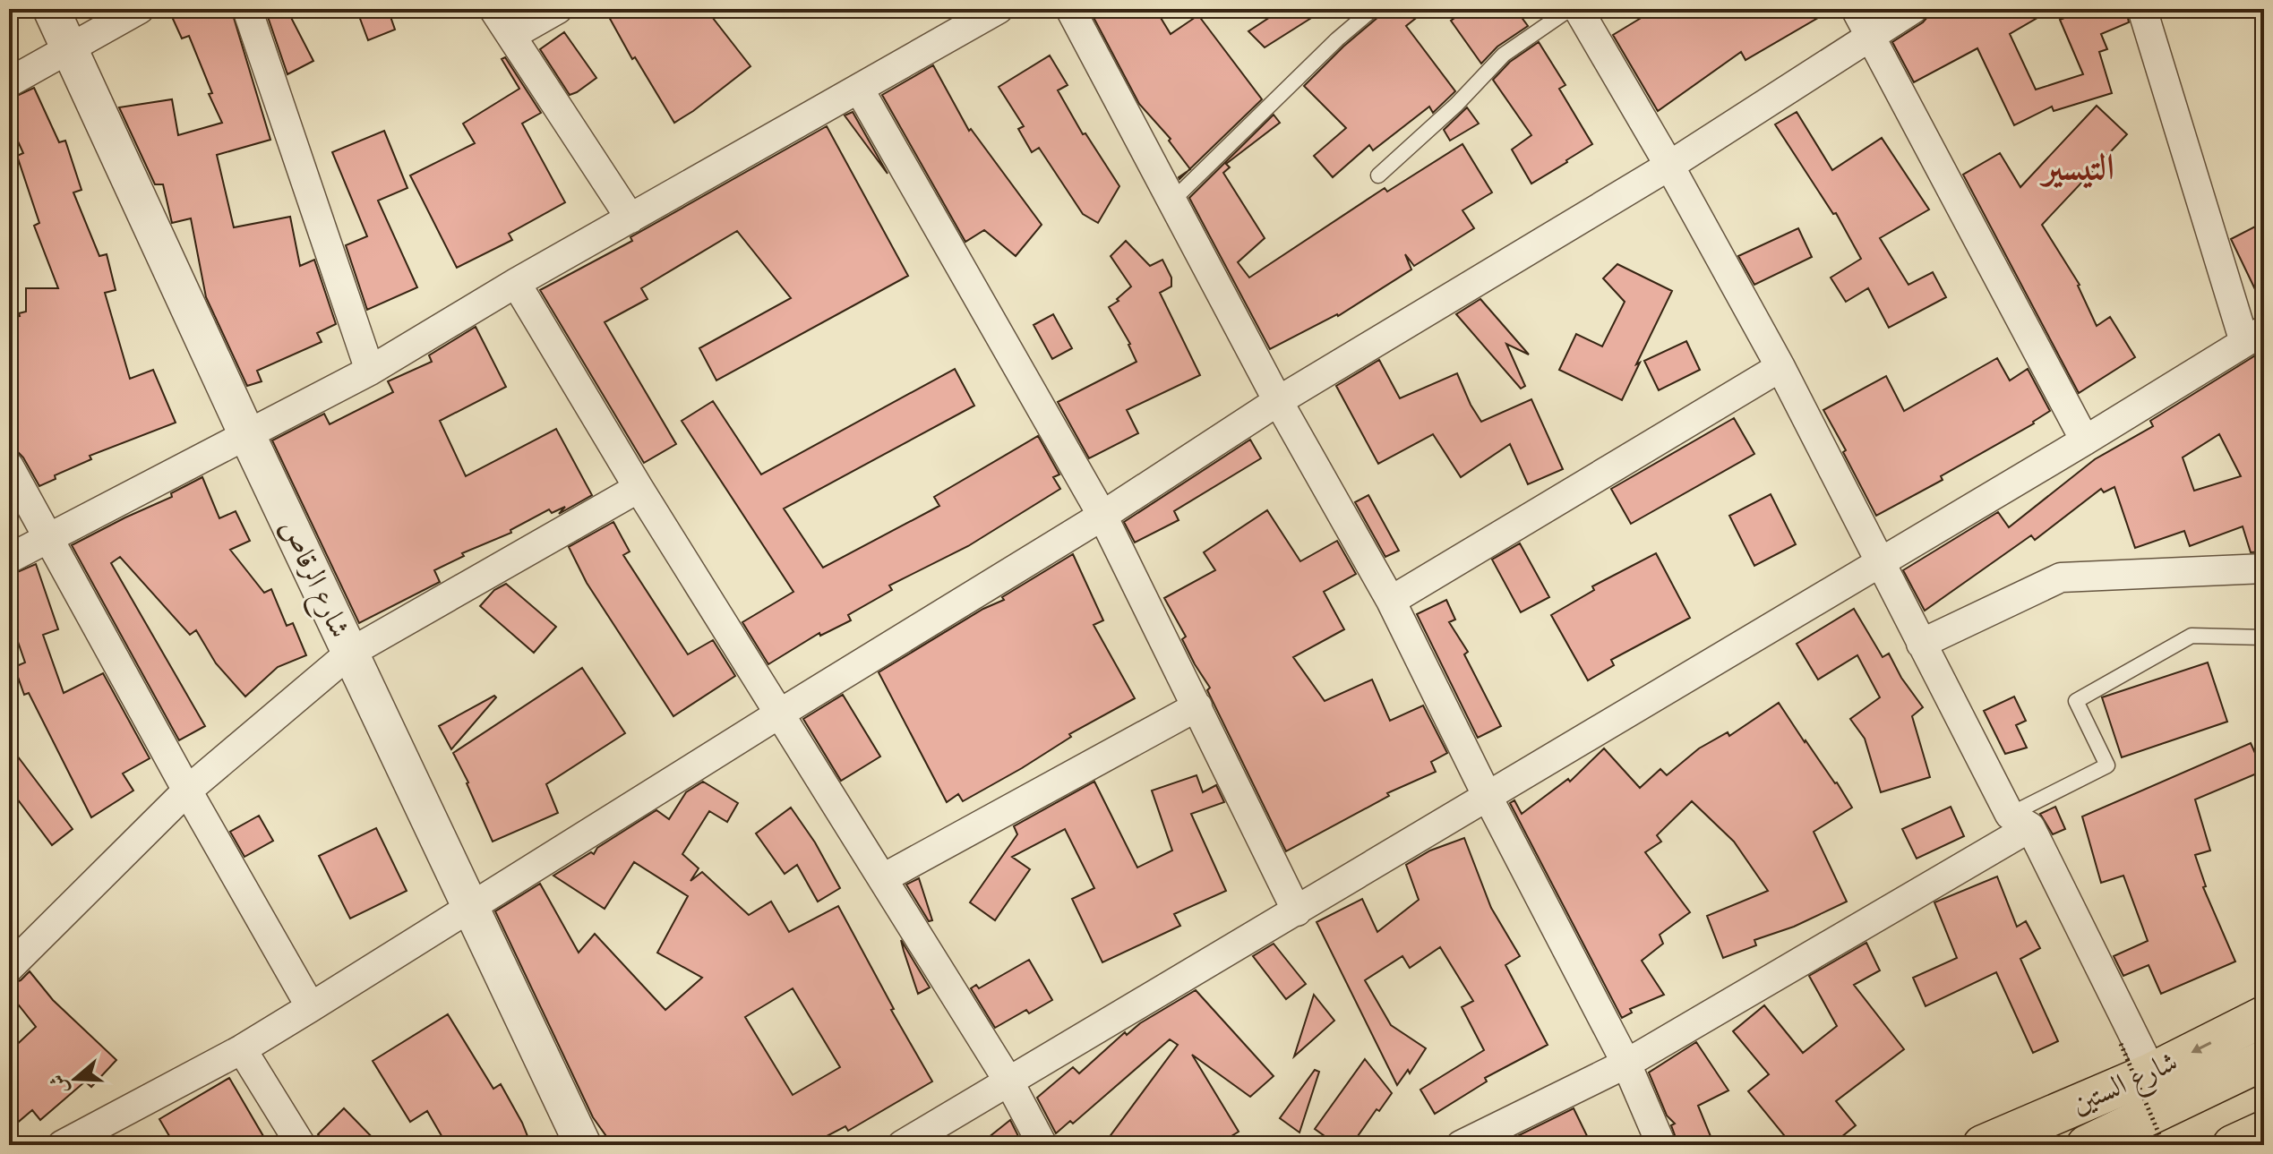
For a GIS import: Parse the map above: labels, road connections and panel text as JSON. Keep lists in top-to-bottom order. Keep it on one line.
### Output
{"streets":{"main road":["شارع الستين"],"street":["شارع الرقاص"]},"districts":["التيسير"],"north":"left"}
